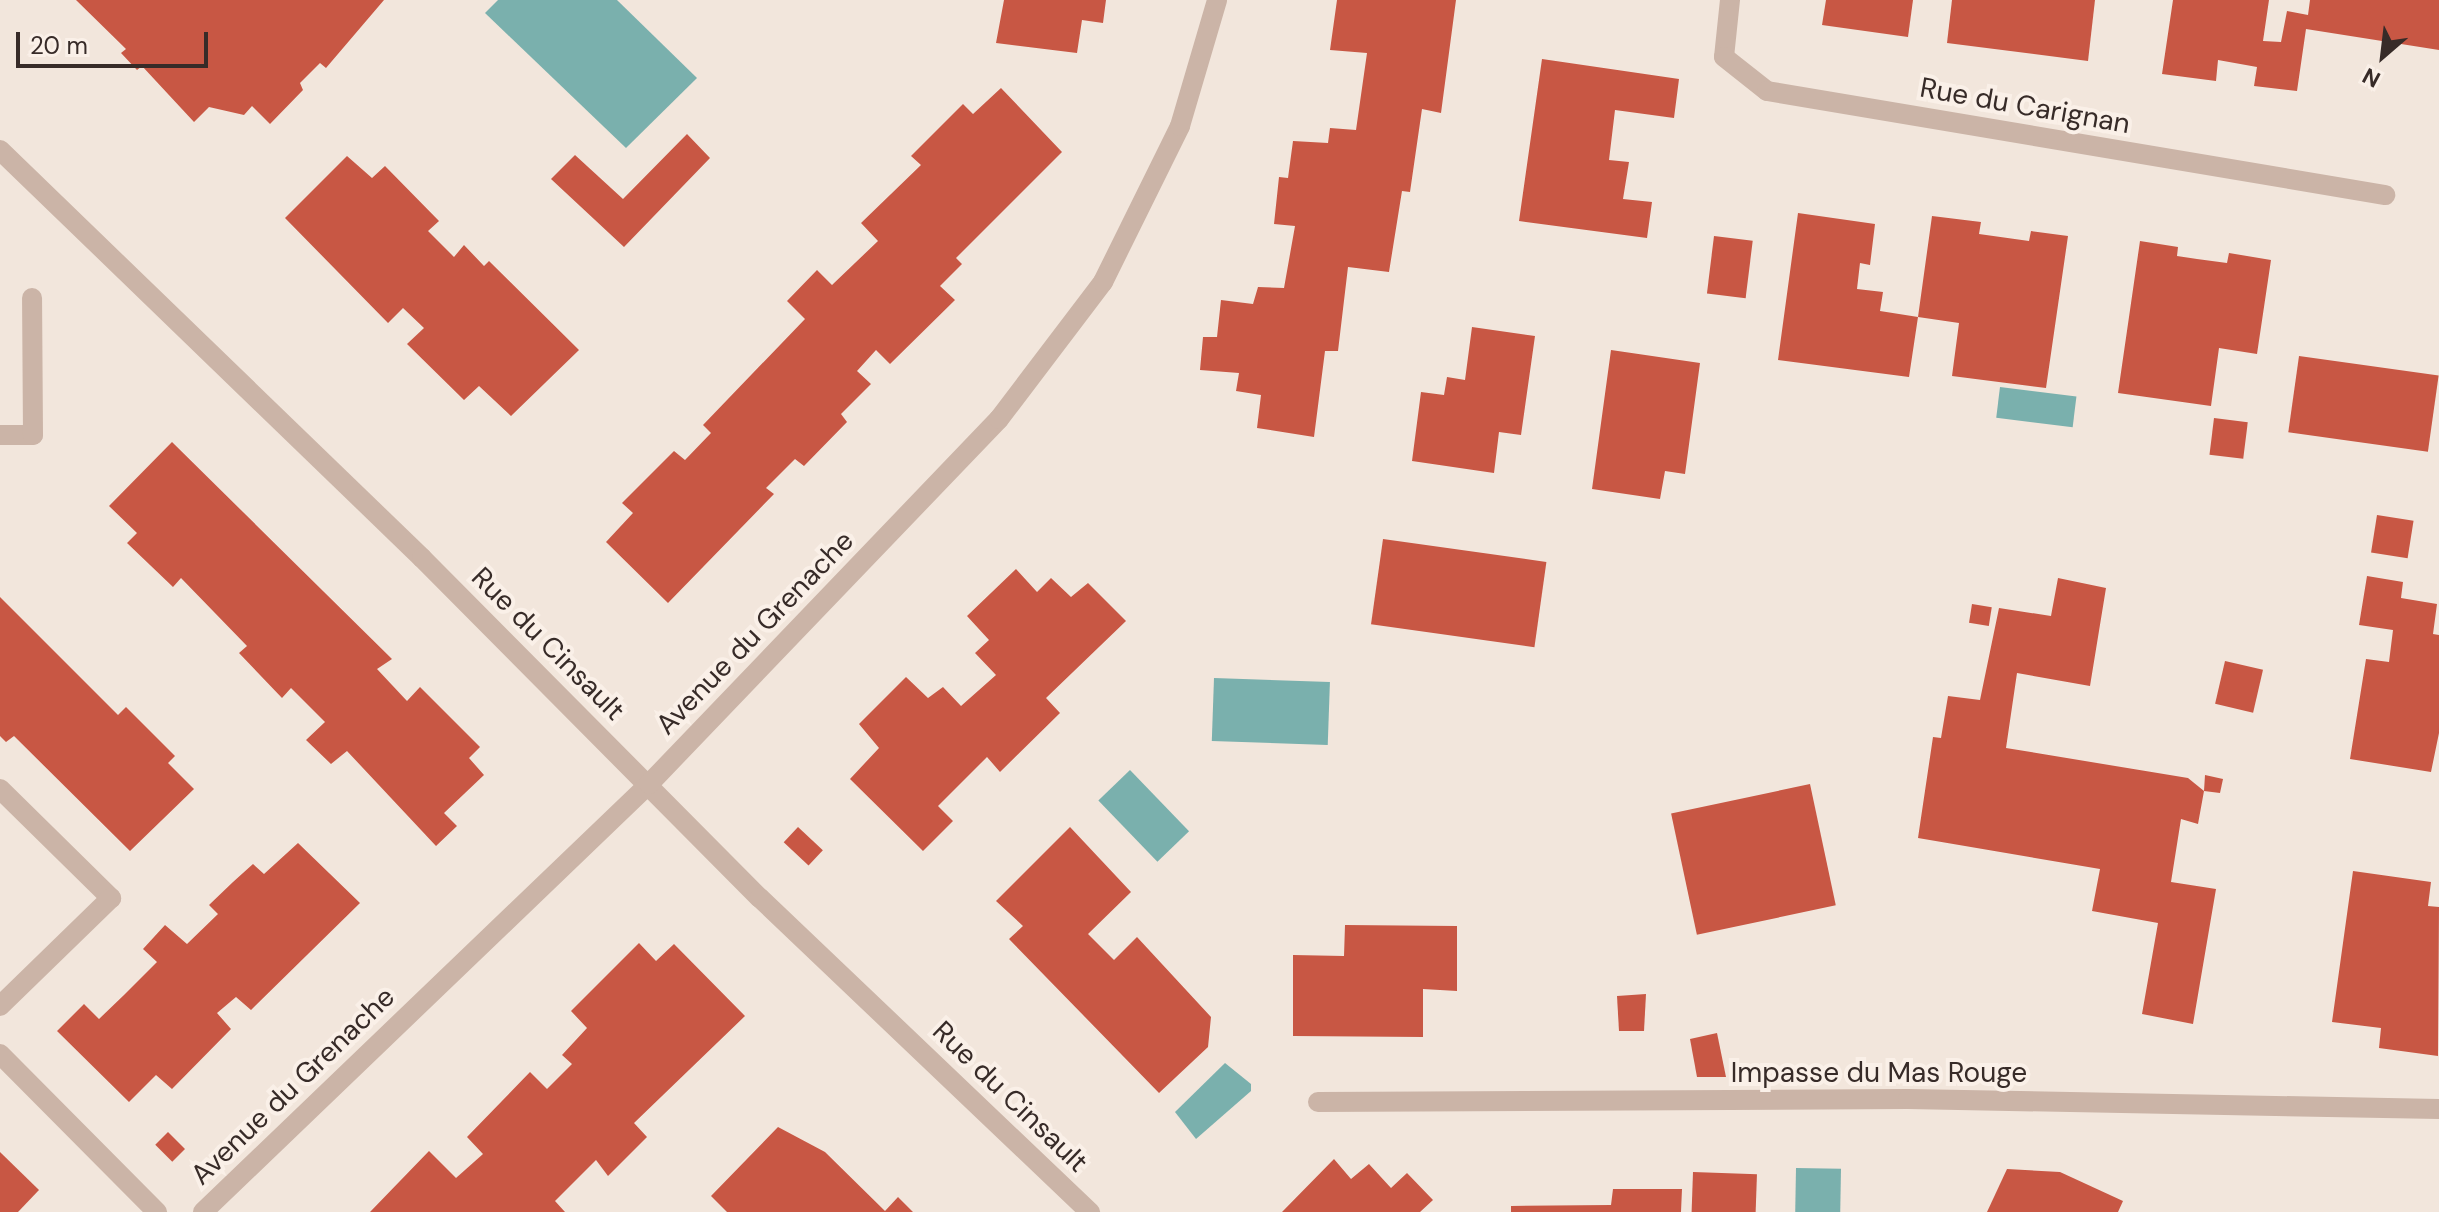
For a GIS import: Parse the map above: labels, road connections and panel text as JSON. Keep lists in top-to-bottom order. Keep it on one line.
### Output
{"streets":{"street":["Rue du Carignan","Avenue du Grenache","Rue du Cinsault","Impasse du Mas Rouge"]},"crossings":[["Avenue du Grenache","Rue du Cinsault"]],"scale_bar":"20 m","north":"bottom left"}
